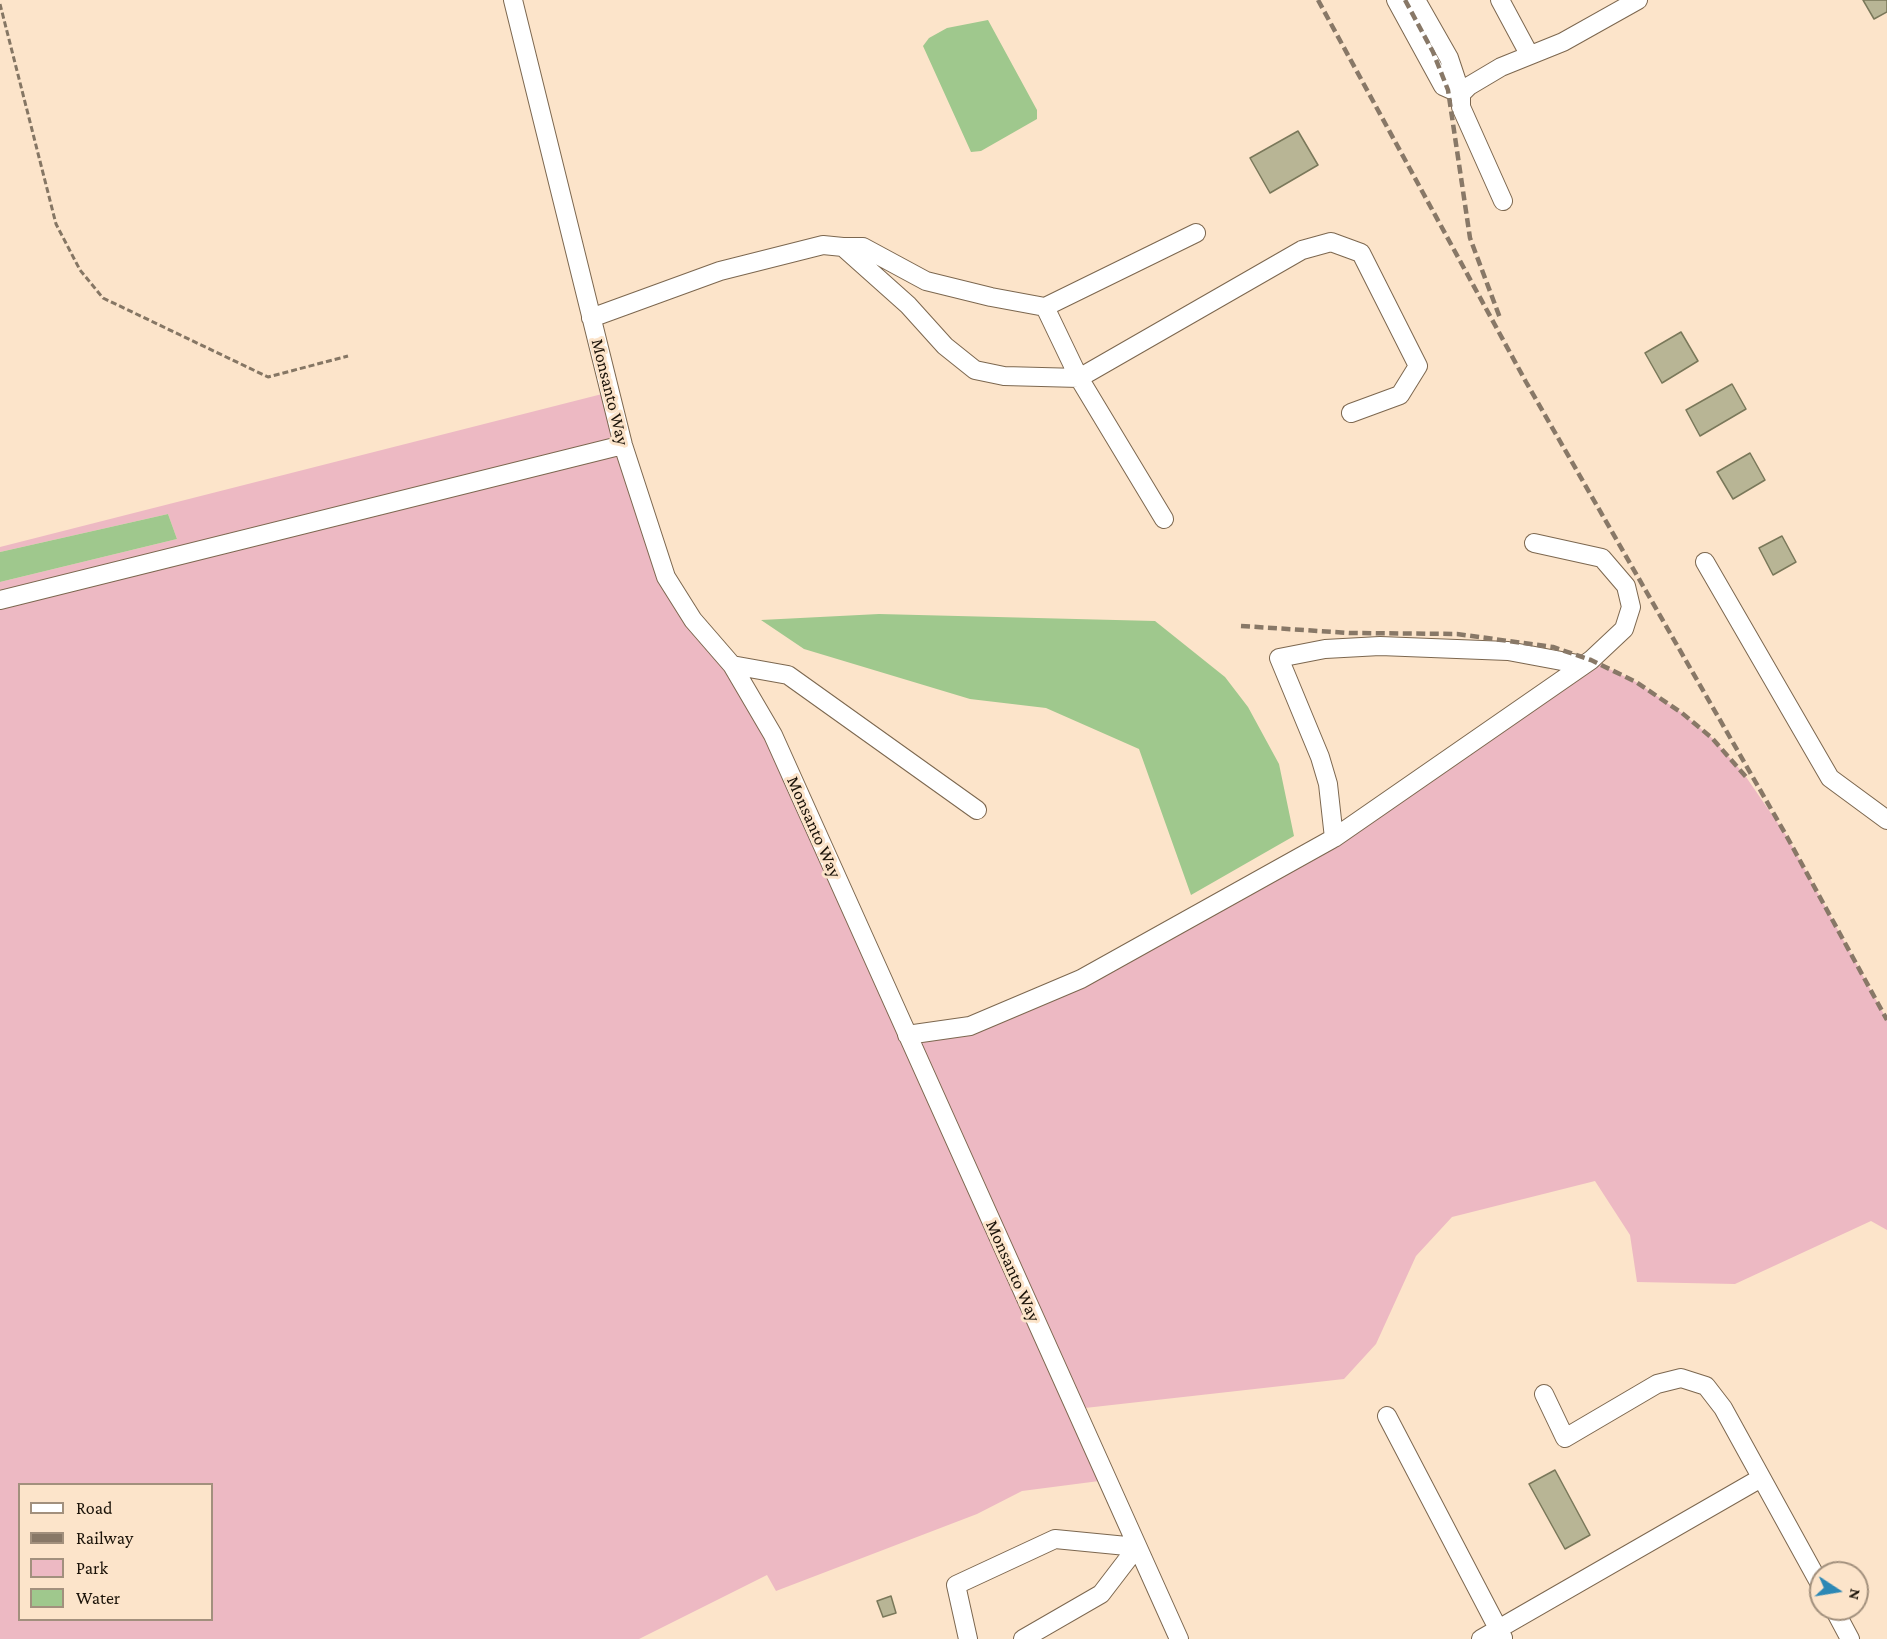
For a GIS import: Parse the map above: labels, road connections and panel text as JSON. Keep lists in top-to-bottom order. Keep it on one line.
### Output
{"streets":{"street":["Monsanto Way"]},"legend":["Road","Railway","Park","Water"],"north":"right"}
